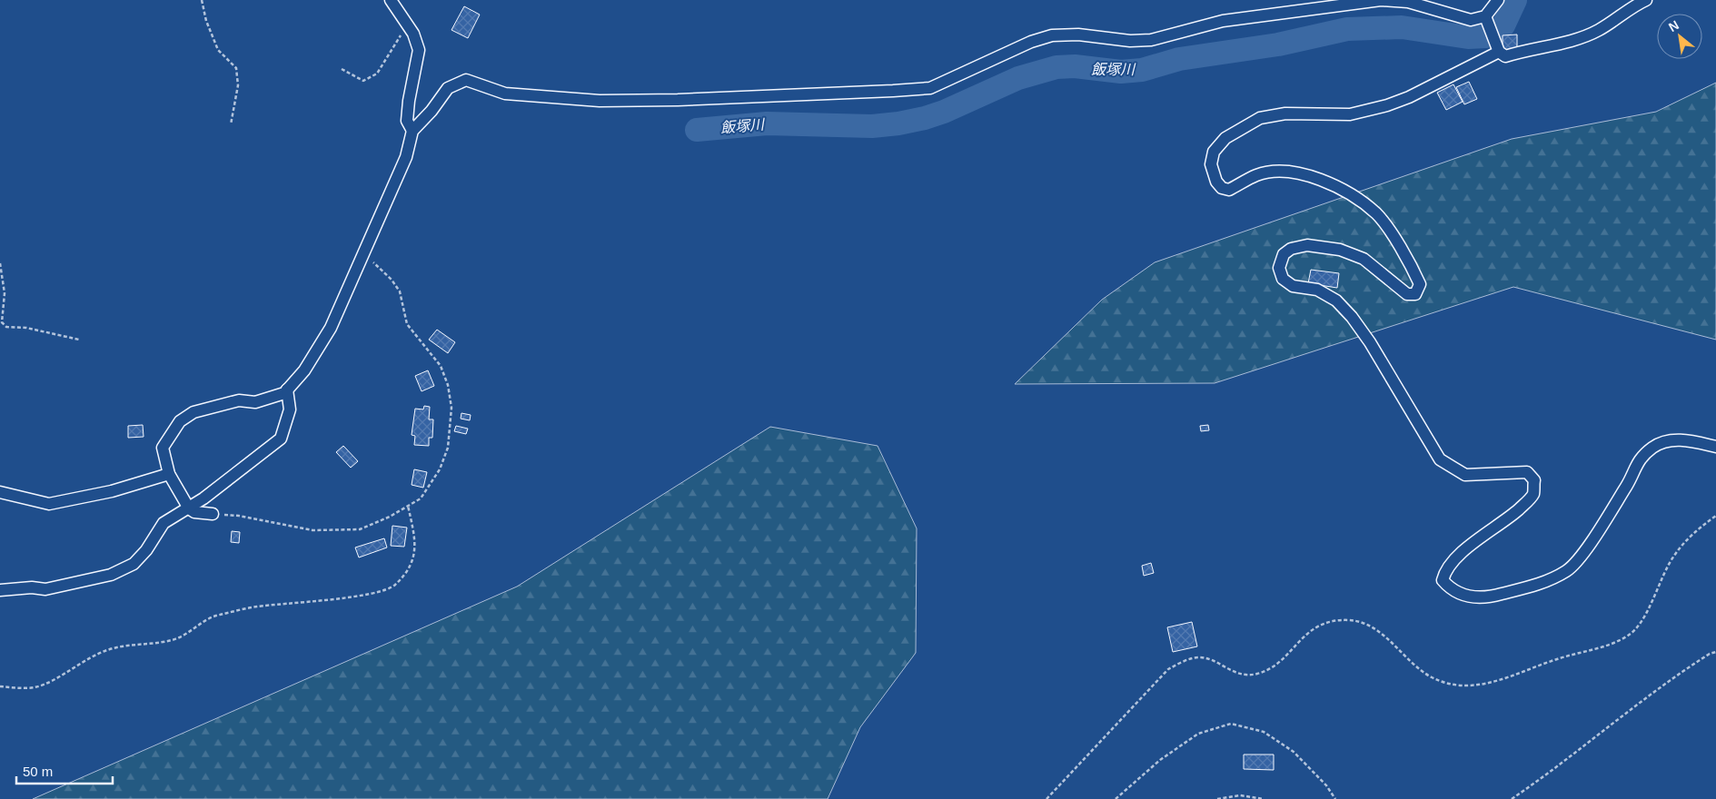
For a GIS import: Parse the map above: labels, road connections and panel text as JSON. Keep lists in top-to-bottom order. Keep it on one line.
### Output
{"water":["飯塚川"],"scale_bar":"50 m","north":"top left"}
